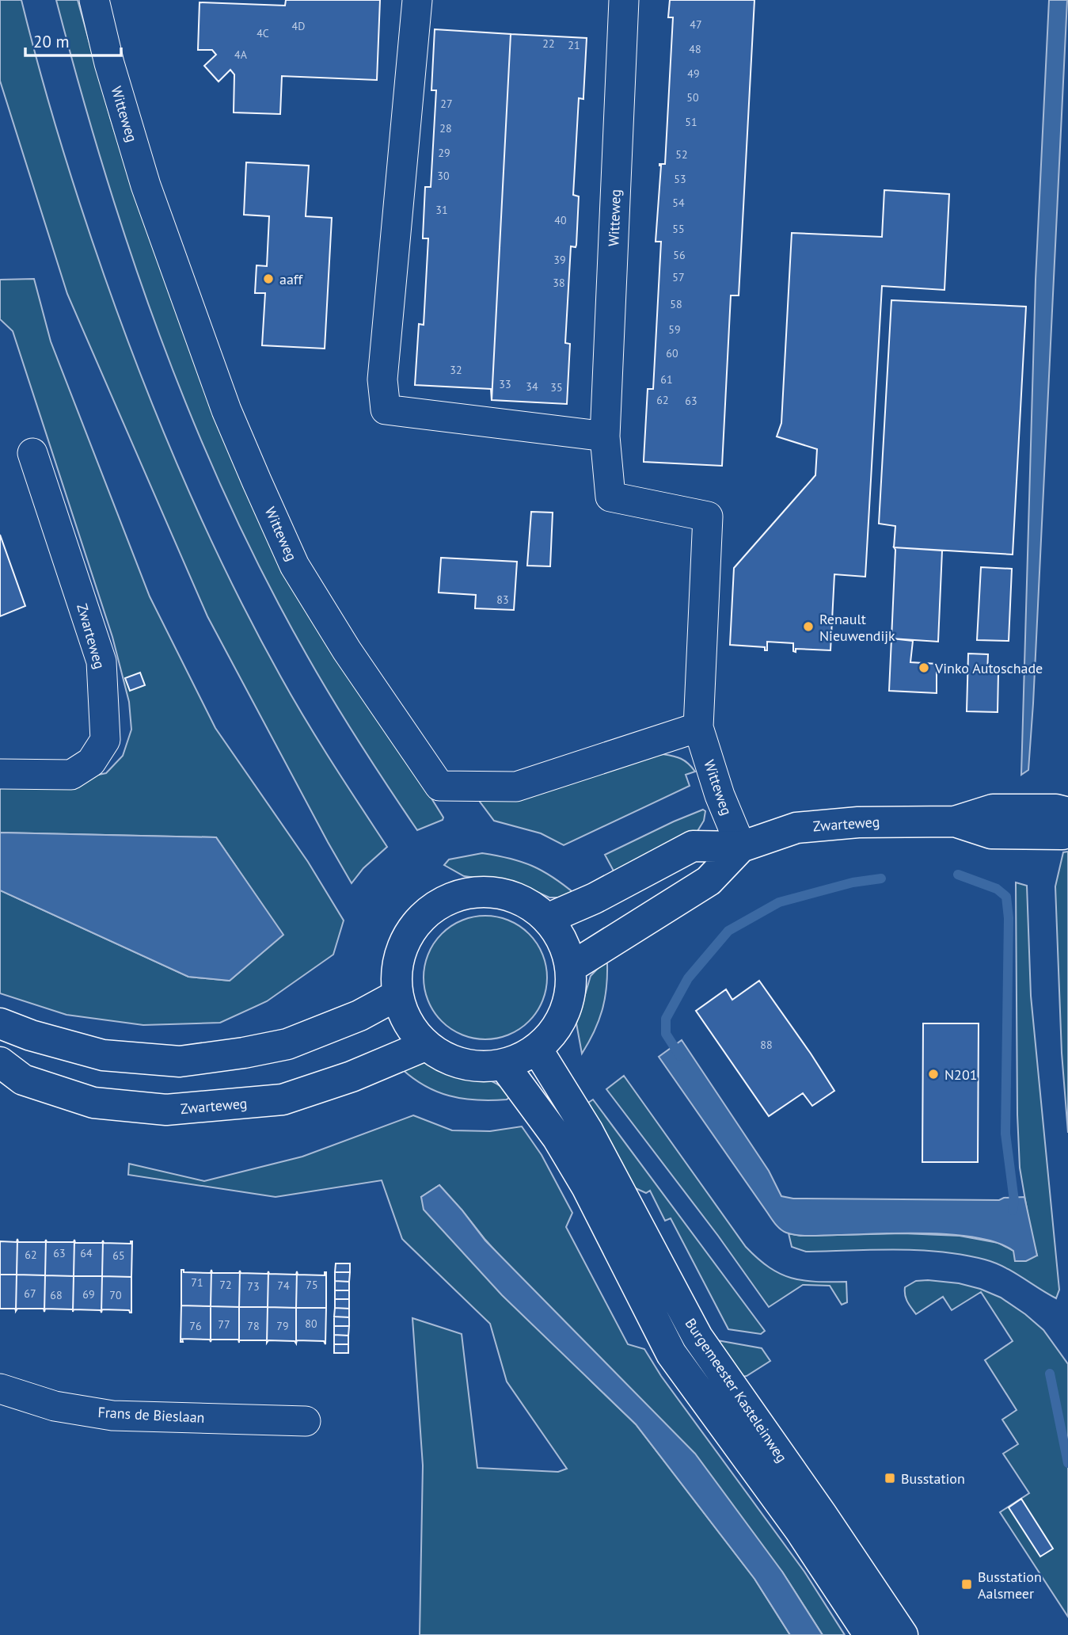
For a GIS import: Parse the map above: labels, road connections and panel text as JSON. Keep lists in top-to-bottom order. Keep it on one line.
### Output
{"streets":{"main road":["Zwarteweg","Burgemeester Kasteleinweg"],"street":["Witteweg","Frans de Bieslaan"]},"crossings":[["Witteweg","Zwarteweg"],["Zwarteweg","Burgemeester Kasteleinweg"]],"places":{"other":["aaff","Renault Nieuwendijk","Vinko Autoschade","N201"],"transit":["Busstation","Busstation Aalsmeer"]},"house_numbers":["47","4D","4C","22","21","48","4A","49","50","27","51","28","29","52","30","53","54","31","40","55","56","39","57","38","58","59","60","32","61","33","34","35","62","63","83","88","63","64","62","65","71","72","75","74","73","67","69","68","70","80","77","76","78","79"],"scale_bar":"20 m"}
